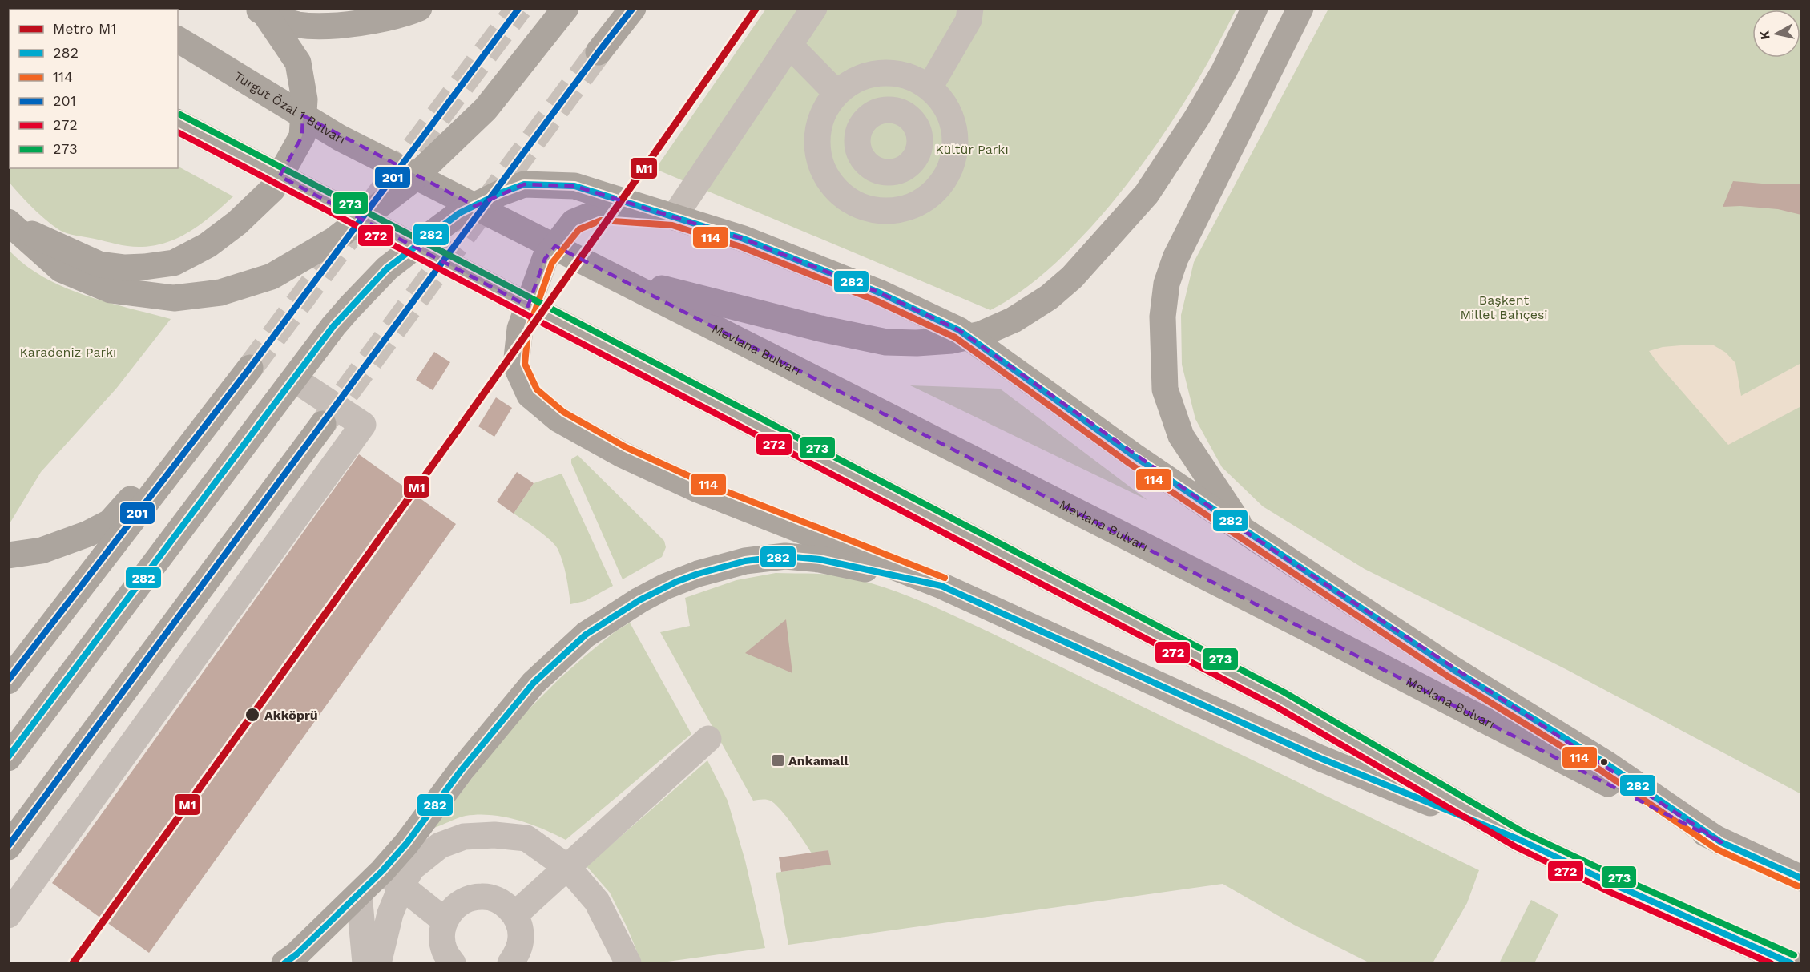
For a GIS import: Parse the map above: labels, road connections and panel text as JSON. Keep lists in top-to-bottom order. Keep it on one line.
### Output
{"streets":{"highway":["Turgut Özal 1 Bulvarı","Mevlana Bulvarı"]},"crossings":[["Turgut Özal 1 Bulvarı","Mevlana Bulvarı"]],"parks":["Kültür Parkı","Başkent Millet Bahçesi","Karadeniz Parkı"],"places":{"other":["Akköprü"],"transit":["Ankamall"]},"lines":["metro line M1","transit line 201","transit line 273","transit line 272","transit line 282","transit line 114"],"legend":["Metro M1","282","114","201","272","273"],"north":"left"}
